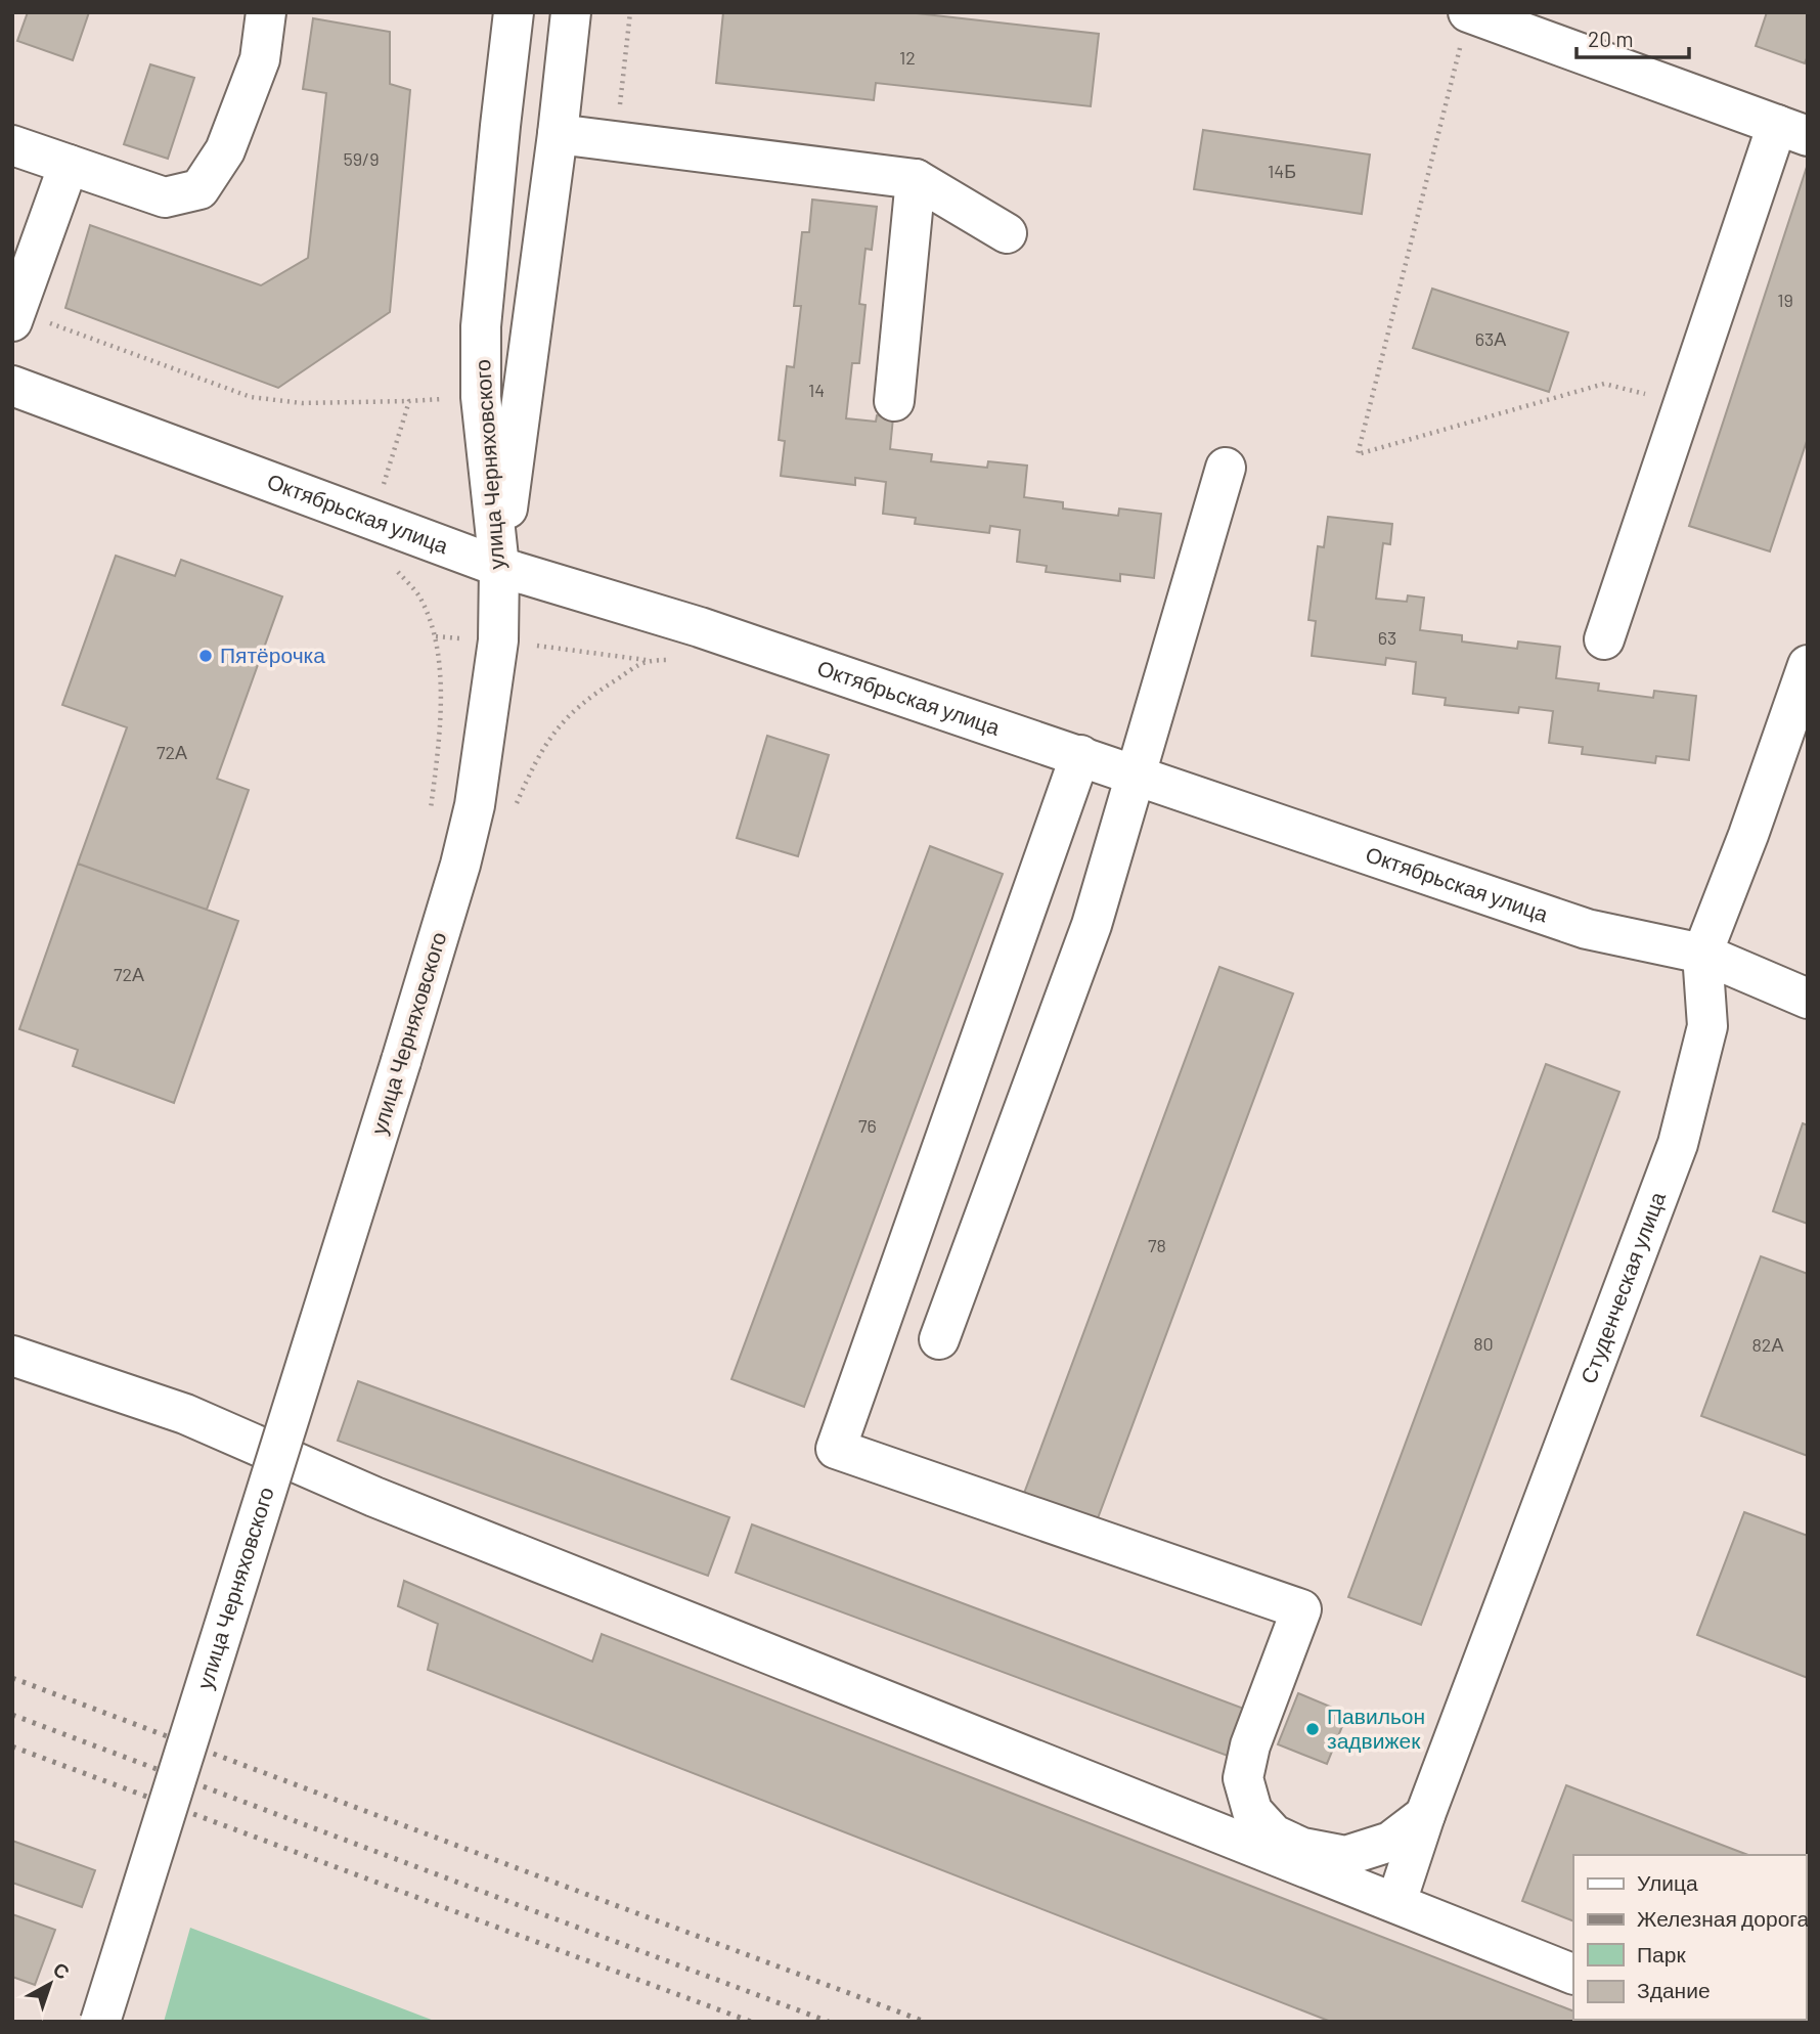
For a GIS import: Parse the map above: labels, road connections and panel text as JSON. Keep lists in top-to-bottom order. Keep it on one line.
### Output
{"streets":{"street":["улица Черняховского","Октябрьская улица","Студенческая улица"]},"crossings":[["улица Черняховского","Октябрьская улица"],["Октябрьская улица","Студенческая улица"]],"places":["Пятёрочка","Павильон задвижек"],"house_numbers":["12","59/9","14Б","19","63А","14","63","72А","72А","76","78","80","82А"],"legend":["Улица","Железная дорога","Парк","Здание"],"scale_bar":"20 m","north":"top right"}
